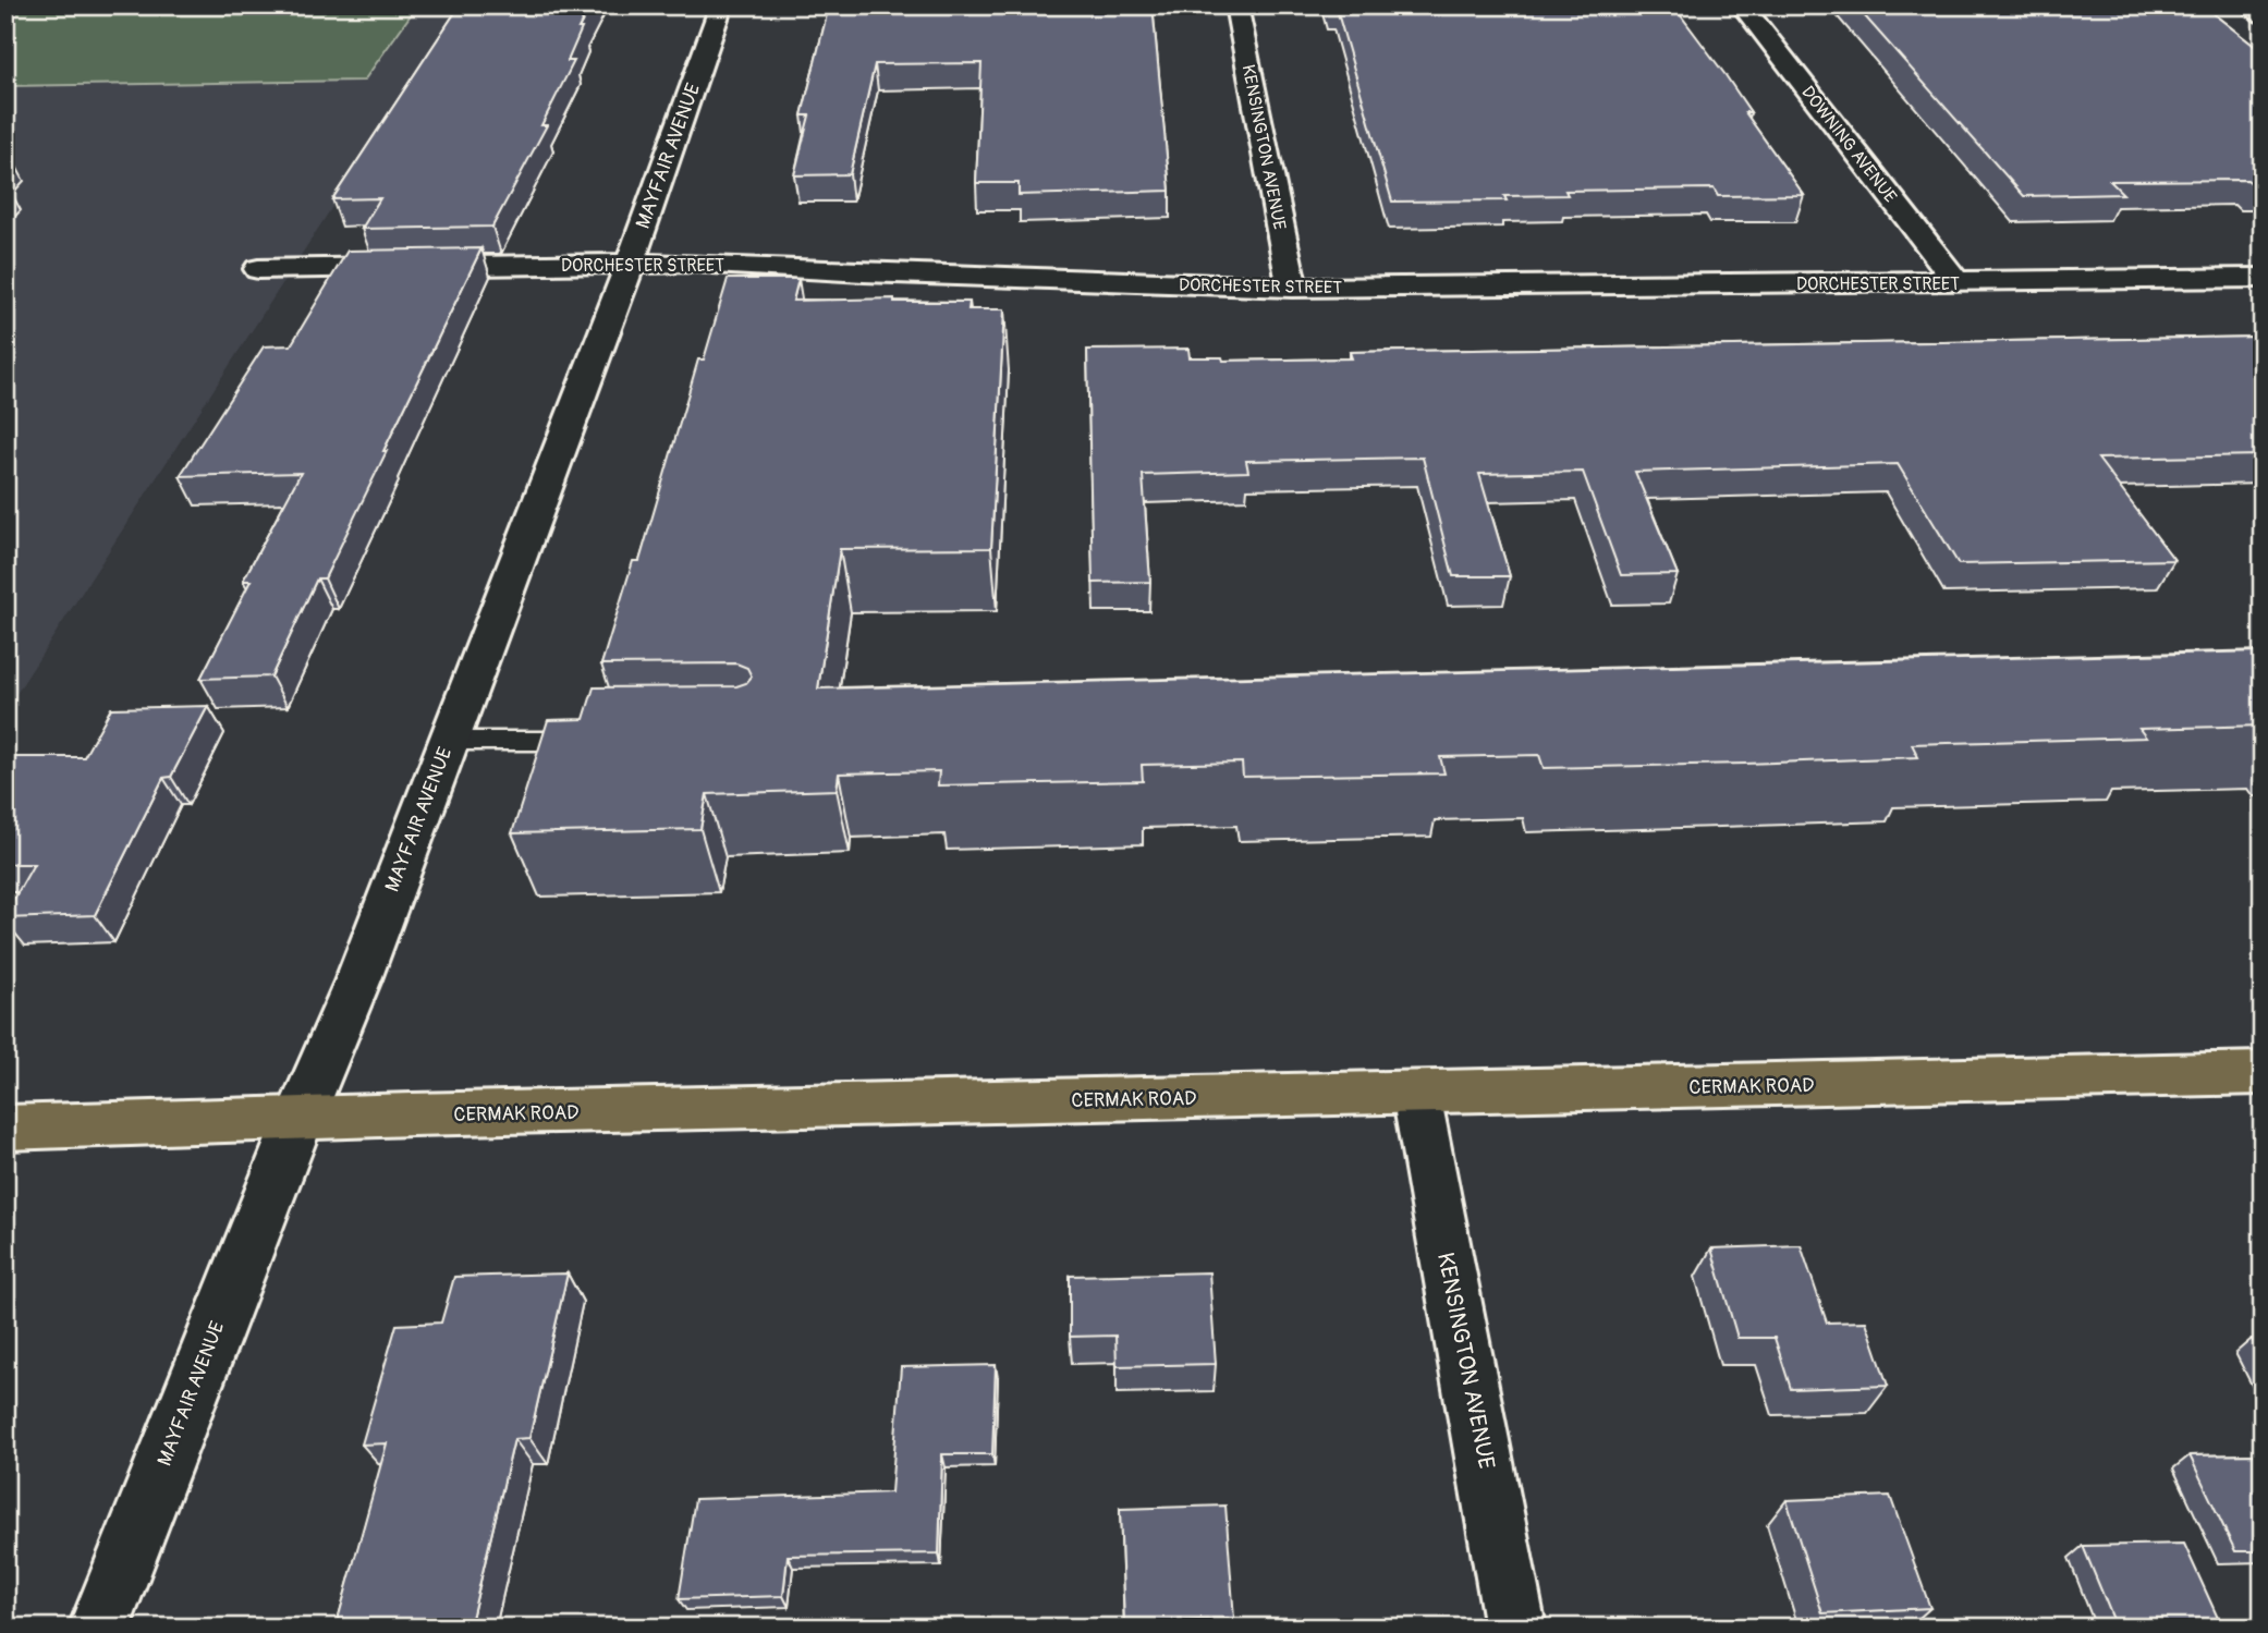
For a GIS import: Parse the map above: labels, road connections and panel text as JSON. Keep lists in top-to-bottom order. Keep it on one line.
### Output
{"streets":{"main road":["CERMAK ROAD"],"street":["DOWNING AVENUE","KENSINGTON AVENUE","MAYFAIR AVENUE","DORCHESTER STREET"]},"crossings":[["DOWNING AVENUE","DORCHESTER STREET"],["KENSINGTON AVENUE","DORCHESTER STREET"],["KENSINGTON AVENUE","CERMAK ROAD"],["MAYFAIR AVENUE","DORCHESTER STREET"],["MAYFAIR AVENUE","CERMAK ROAD"]]}
